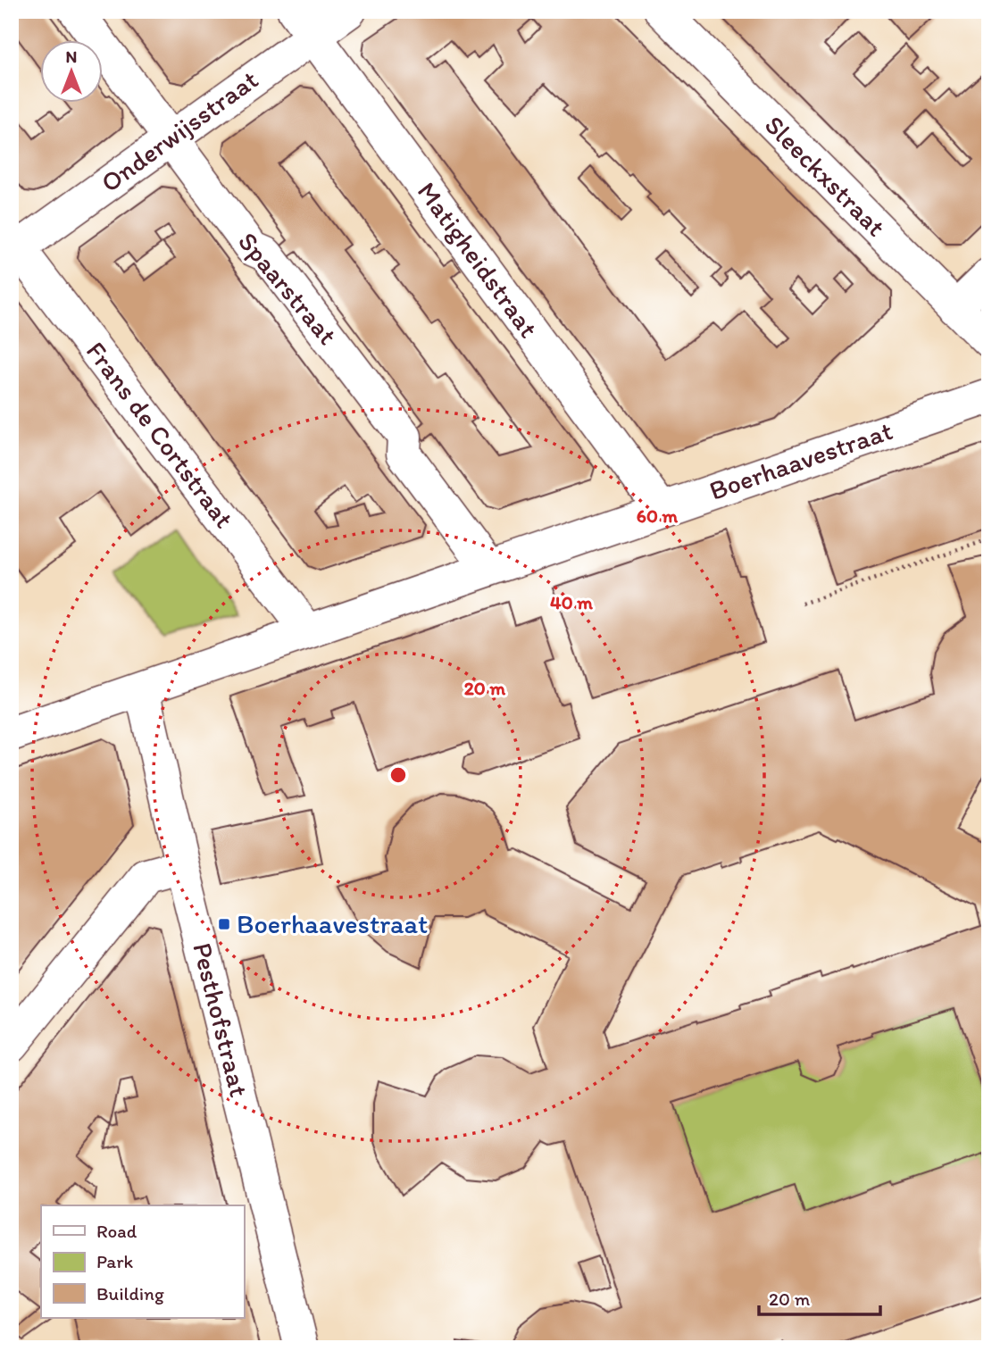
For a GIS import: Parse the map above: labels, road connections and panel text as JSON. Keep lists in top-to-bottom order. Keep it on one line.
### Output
{"streets":{"street":["Onderwijsstraat","Sleeckxstraat","Matigheidstraat","Spaarstraat","Frans de Cortstraat","Boerhaavestraat","Pesthofstraat"]},"crossings":[["Onderwijsstraat","Matigheidstraat"],["Onderwijsstraat","Spaarstraat"],["Onderwijsstraat","Frans de Cortstraat"],["Matigheidstraat","Boerhaavestraat"],["Spaarstraat","Boerhaavestraat"],["Frans de Cortstraat","Boerhaavestraat"],["Boerhaavestraat","Pesthofstraat"]],"places":{"transit":["Boerhaavestraat"]},"legend":["Road","Park","Building"],"scale_bar":"20 m","north":"top","rings":["60 m","40 m","20 m"]}
